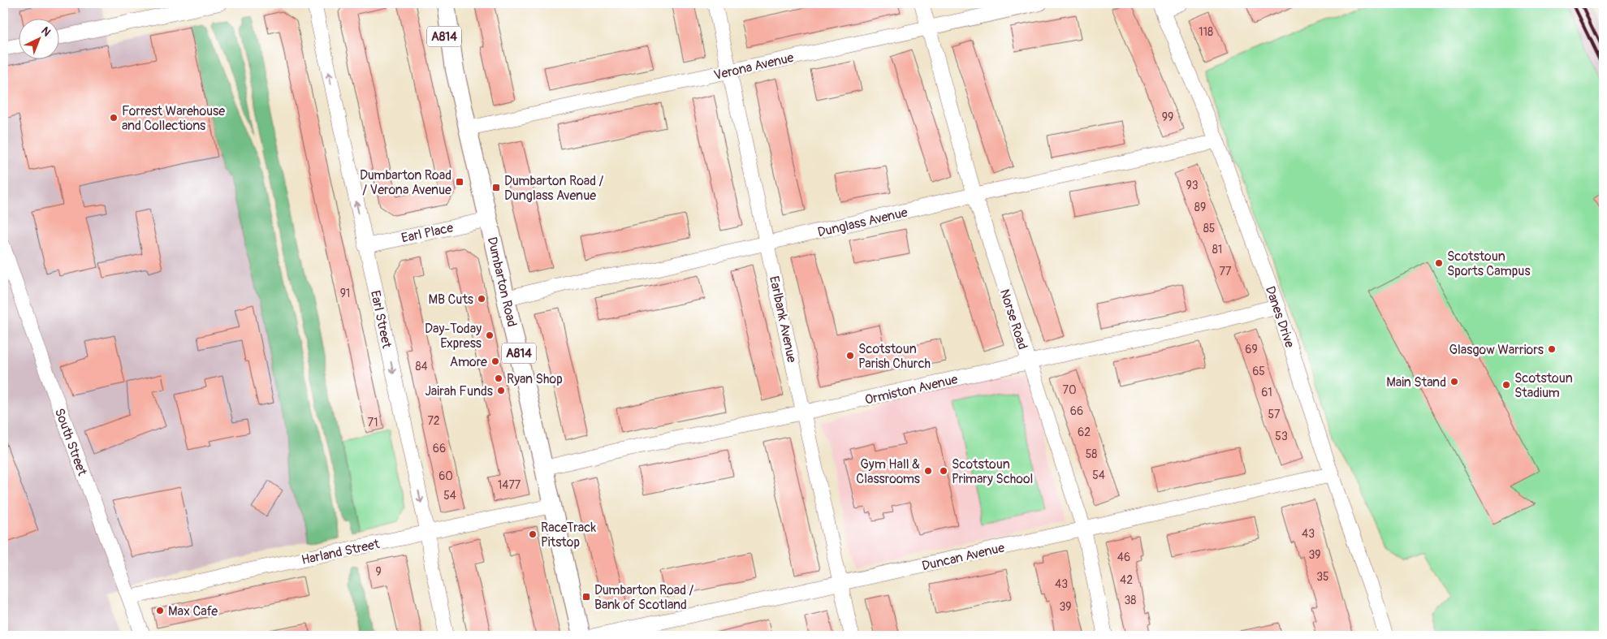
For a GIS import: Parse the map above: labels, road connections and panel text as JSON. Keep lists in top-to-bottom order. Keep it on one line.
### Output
{"streets":{"main road":["A814","Dumbarton Road"],"street":["Verona Avenue","Dunglass Avenue","Earl Place","Danes Drive","Earl Street","Earlbank Avenue","Norse Road","Ormiston Avenue","South Street","Harland Street","Duncan Avenue"]},"crossings":[["Verona Avenue","Dumbarton Road"],["Verona Avenue","Earlbank Avenue"],["Verona Avenue","Norse Road"],["Dunglass Avenue","Dumbarton Road"],["Dunglass Avenue","Danes Drive"],["Dunglass Avenue","Earlbank Avenue"],["Dunglass Avenue","Norse Road"],["Earl Place","Dumbarton Road"],["Earl Place","Earl Street"],["Dumbarton Road","Ormiston Avenue"],["Dumbarton Road","Harland Street"],["Danes Drive","Ormiston Avenue"],["Danes Drive","Duncan Avenue"],["Earl Street","Harland Street"],["Earlbank Avenue","Ormiston Avenue"],["Earlbank Avenue","Duncan Avenue"],["Norse Road","Ormiston Avenue"],["Norse Road","Duncan Avenue"],["South Street","Harland Street"]],"places":{"other":["Forrest Warehouse and Collections","Scotstoun Sports Campus","MB Cuts","Day-Today Express","Glasgow Warriors","Scotstoun Parish Church","Amore","Ryan Shop","Main Stand","Scotstoun Stadium","Jairah Funds","Gym Hall & Classrooms","Scotstoun Primary School","RaceTrack Pitstop","Max Cafe"],"transit":["Dumbarton Road / Verona Avenue","Dumbarton Road / Dunglass Avenue","Dumbarton Road / Bank of Scotland"]},"house_numbers":["118","99","93","89","85","81","77","91","69","84","65","70","61","66","57","72","71","62","53","66","58","54","60","1477","54","43","39","46","9","35","42","43","38","39"],"north":"top right"}
